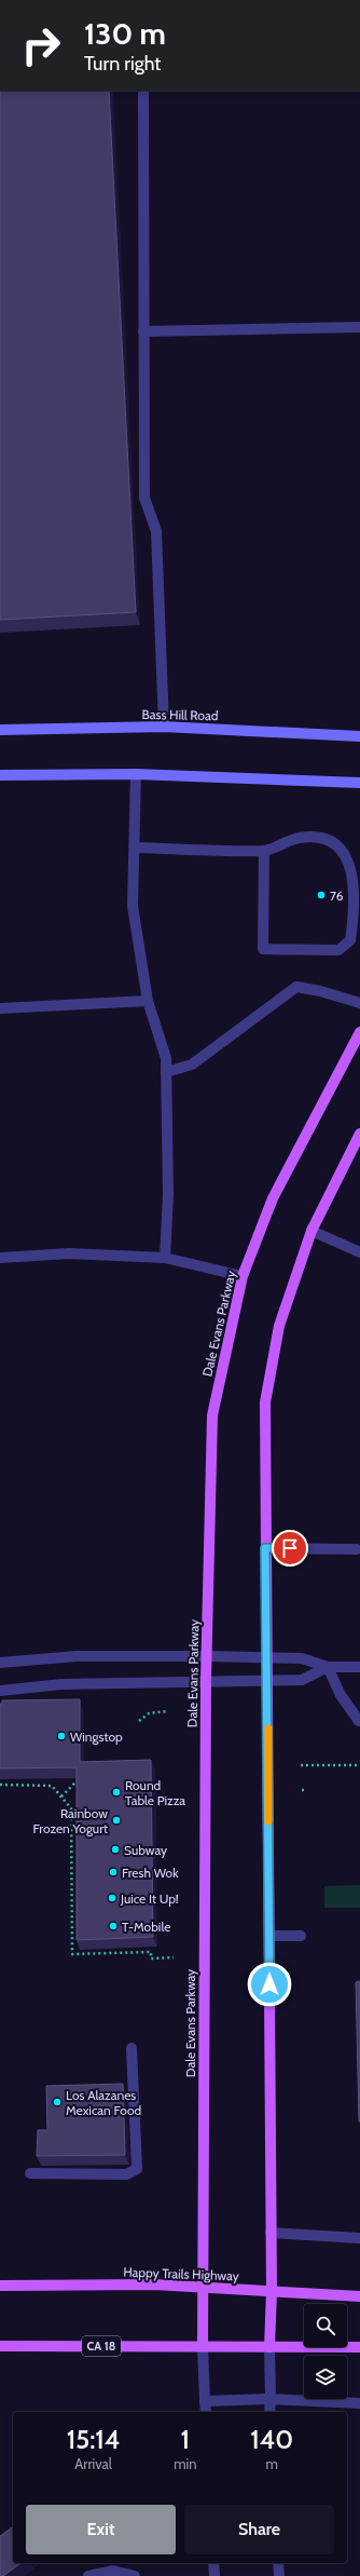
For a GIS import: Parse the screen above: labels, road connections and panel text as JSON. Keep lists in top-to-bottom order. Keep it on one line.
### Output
{"streets":{"main road":["Bass Hill Road","Dale Evans Parkway","Happy Trails Highway","CA 18"]},"crossings":[["Dale Evans Parkway","Happy Trails Highway"],["Dale Evans Parkway","CA 18"]],"places":["76","Wingstop","Round Table Pizza","Rainbow Frozen Yogurt","Subway","Fresh Wok","Juice It Up!","T-Mobile","Los Alazanes Mexican Food"],"page":{"turn":["130 m","Turn right"],"eta":["15:14","Arrival","1","min","140","m"],"buttons":["Exit","Share"]}}
